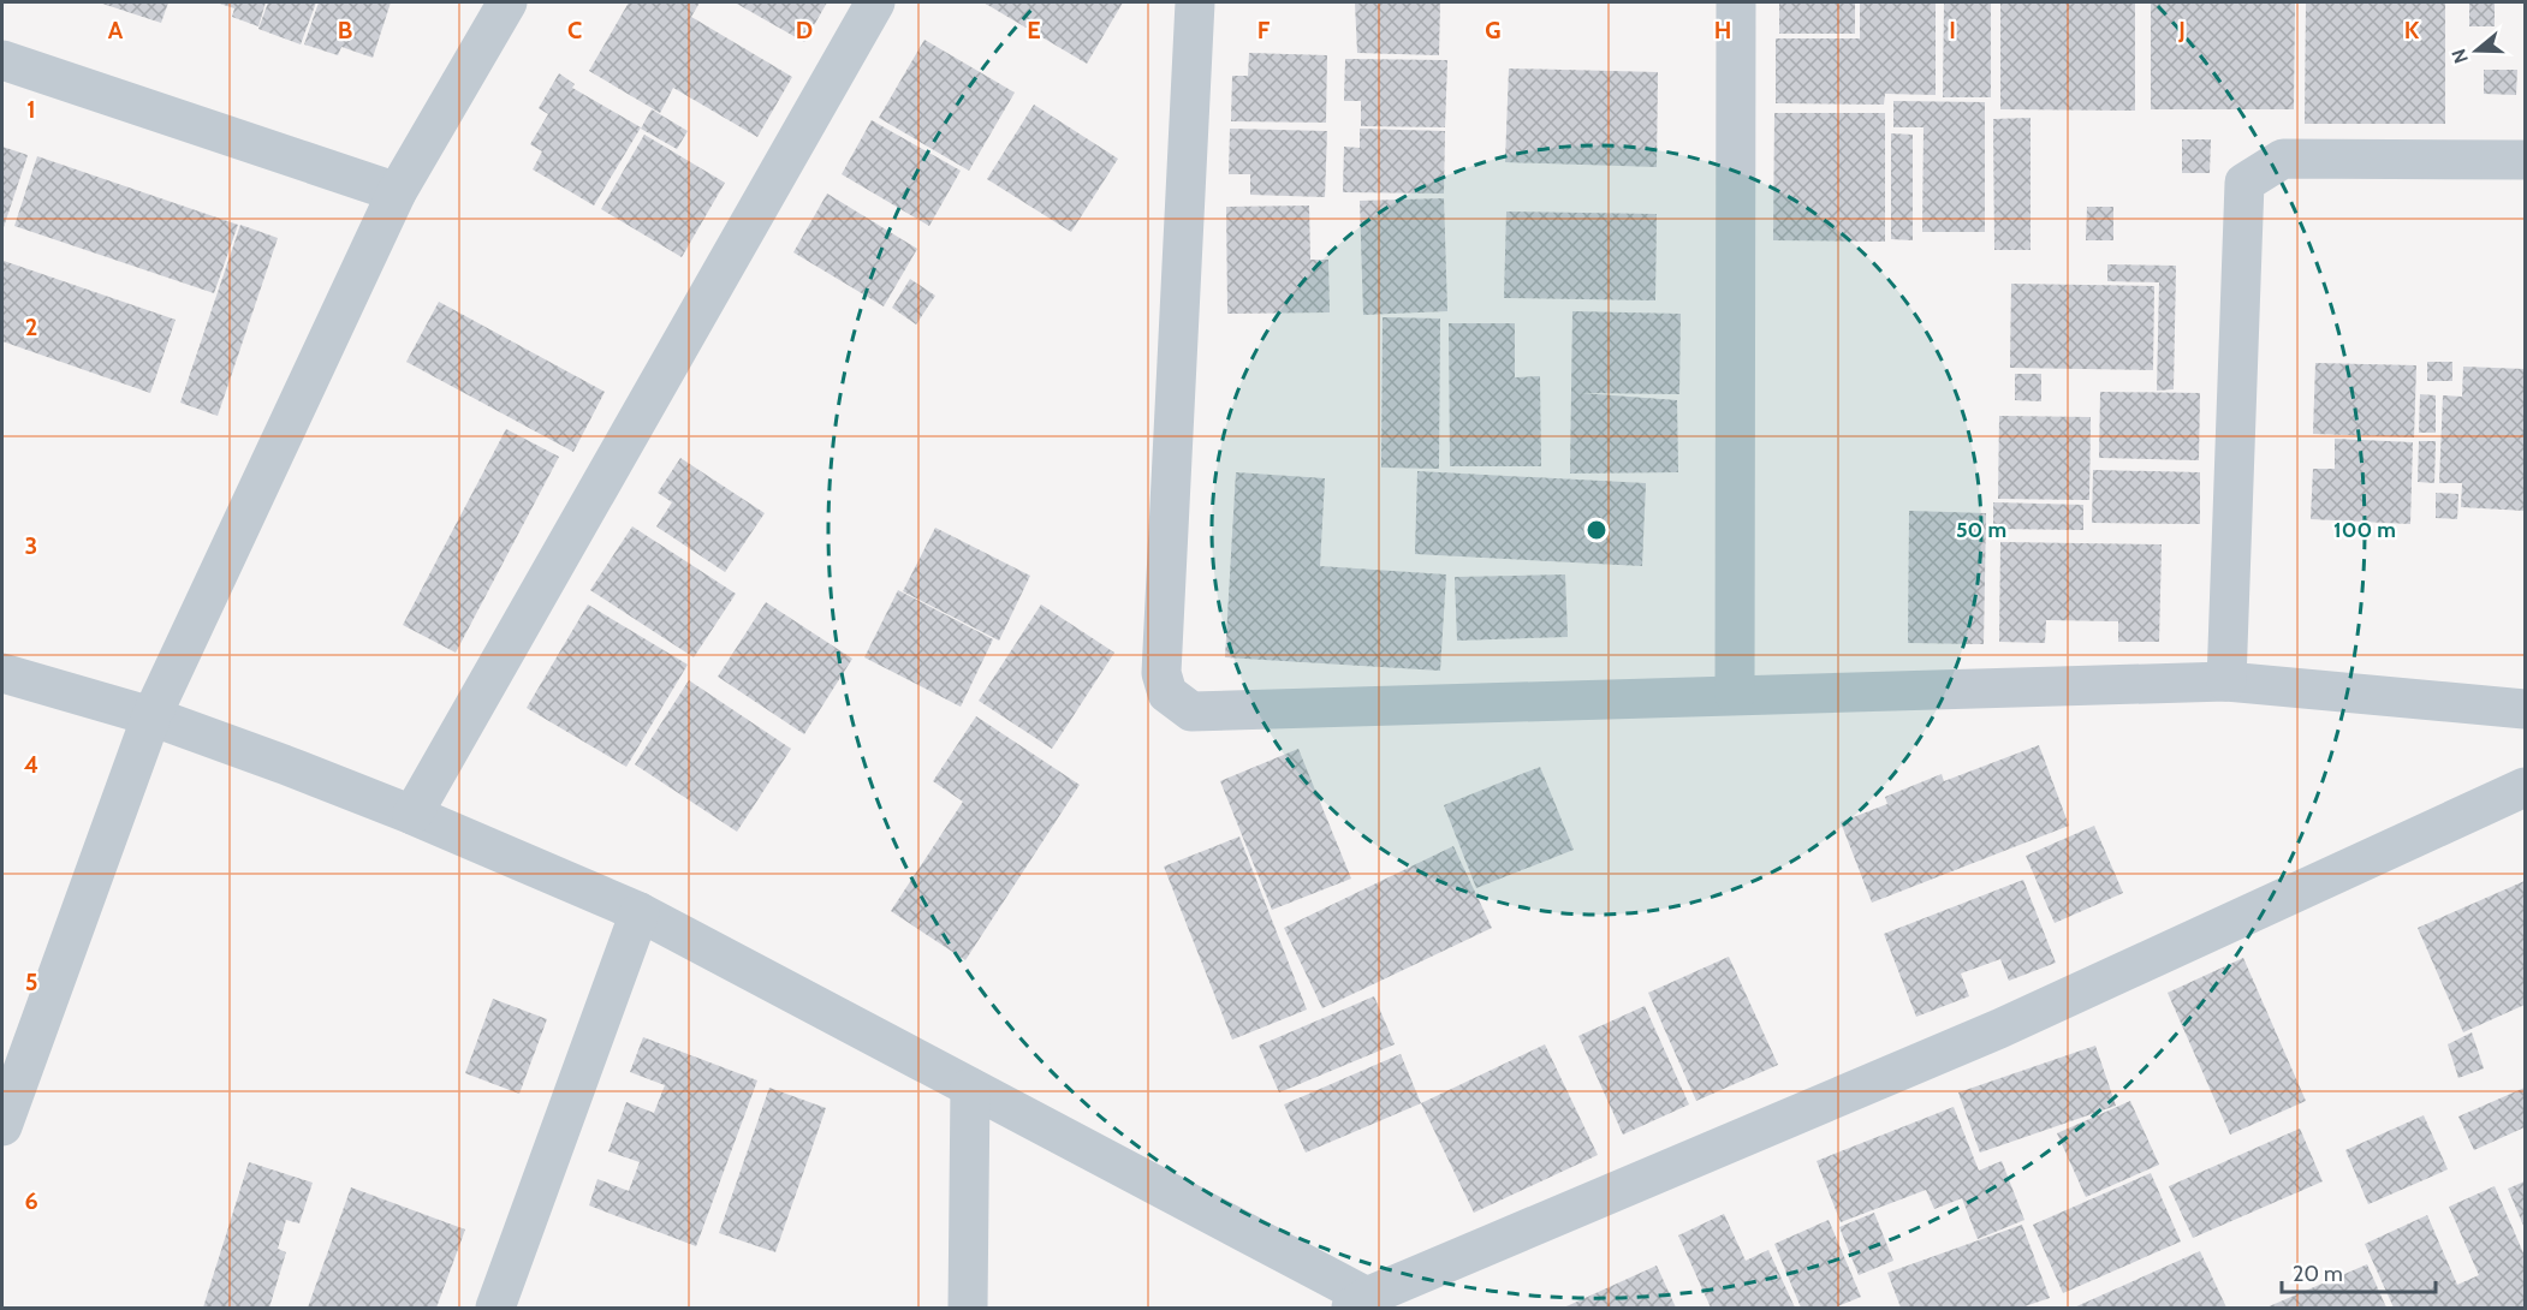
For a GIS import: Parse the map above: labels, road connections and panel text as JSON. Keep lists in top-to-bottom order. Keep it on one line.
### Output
{"scale_bar":"20 m","north":"left","grid":{"columns":["A","B","C","D","E","F","G","H","I","J","K"],"rows":["1","2","3","4","5","6"]},"rings":["50 m","100 m"]}
